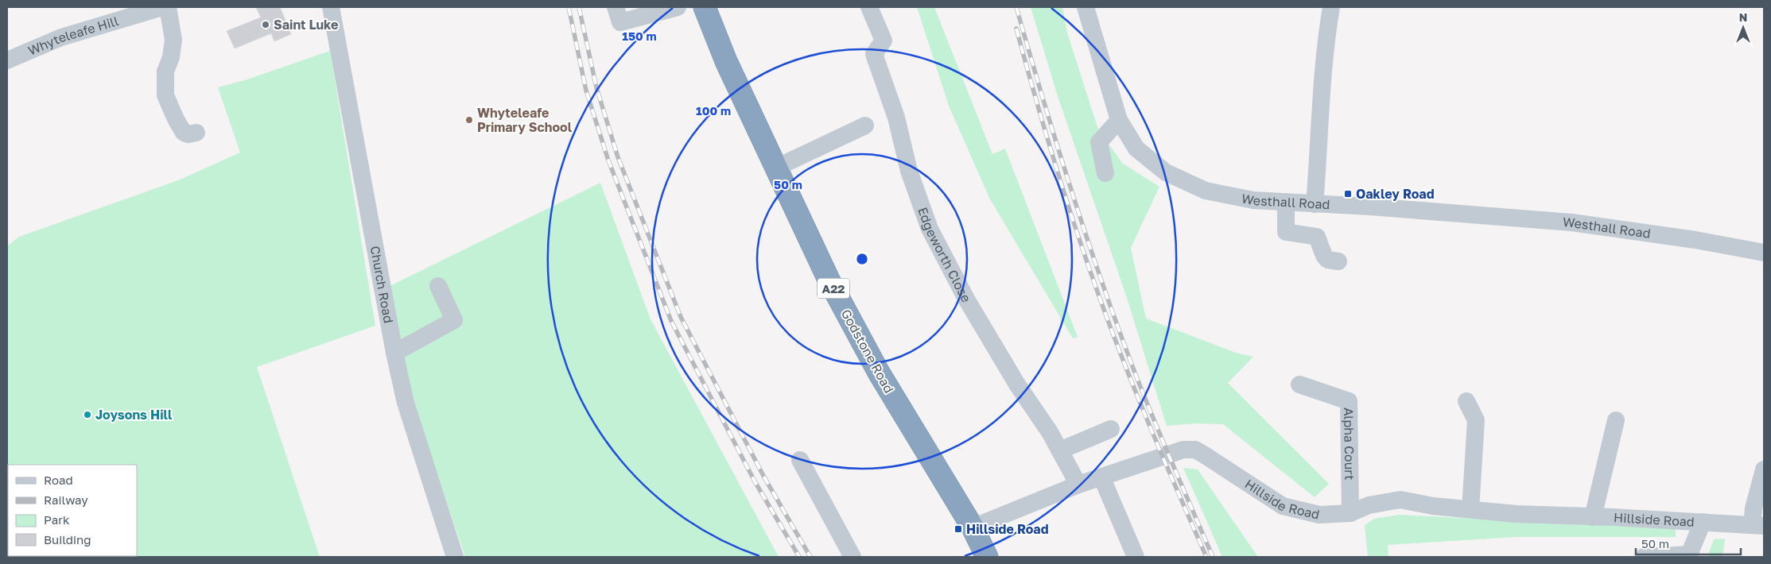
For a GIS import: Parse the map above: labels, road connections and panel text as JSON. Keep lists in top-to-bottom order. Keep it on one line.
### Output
{"streets":{"highway":["A22","Godstone Road"],"street":["Whyteleafe Hill","Westhall Road","Edgeworth Close","Church Road","Alpha Court","Hillside Road"]},"crossings":[["Edgeworth Close","Hillside Road"],["Godstone Road","Hillside Road"],["Alpha Court","Hillside Road"]],"places":{"other":["Saint Luke","Whyteleafe Primary School","Joysons Hill"],"transit":["Oakley Road","Hillside Road"]},"legend":["Road","Railway","Park","Building"],"scale_bar":"50 m","north":"top","rings":["150 m","100 m","50 m"]}
